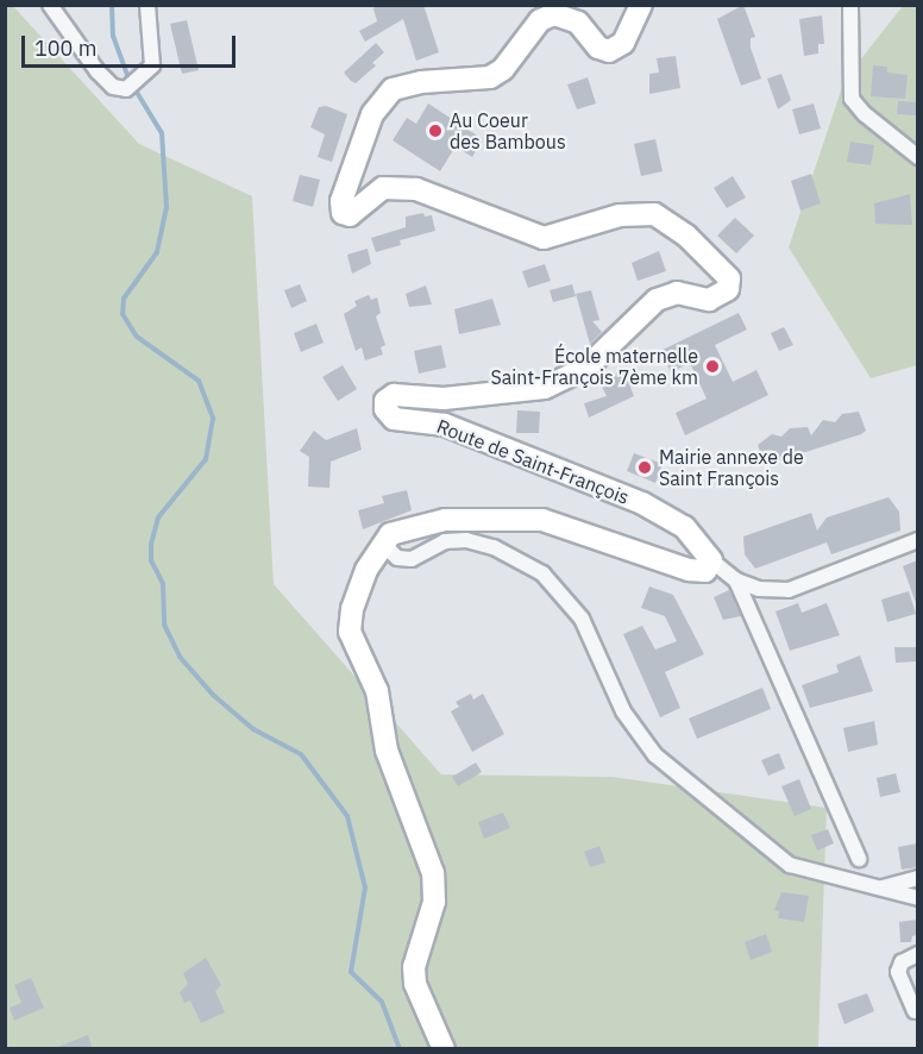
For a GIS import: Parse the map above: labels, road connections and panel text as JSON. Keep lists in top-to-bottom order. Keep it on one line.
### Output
{"streets":{"main road":["Route de Saint-François"]},"places":["Au Coeur des Bambous","École maternelle Saint-François 7ème km","Mairie annexe de Saint François"],"scale_bar":"100 m"}
